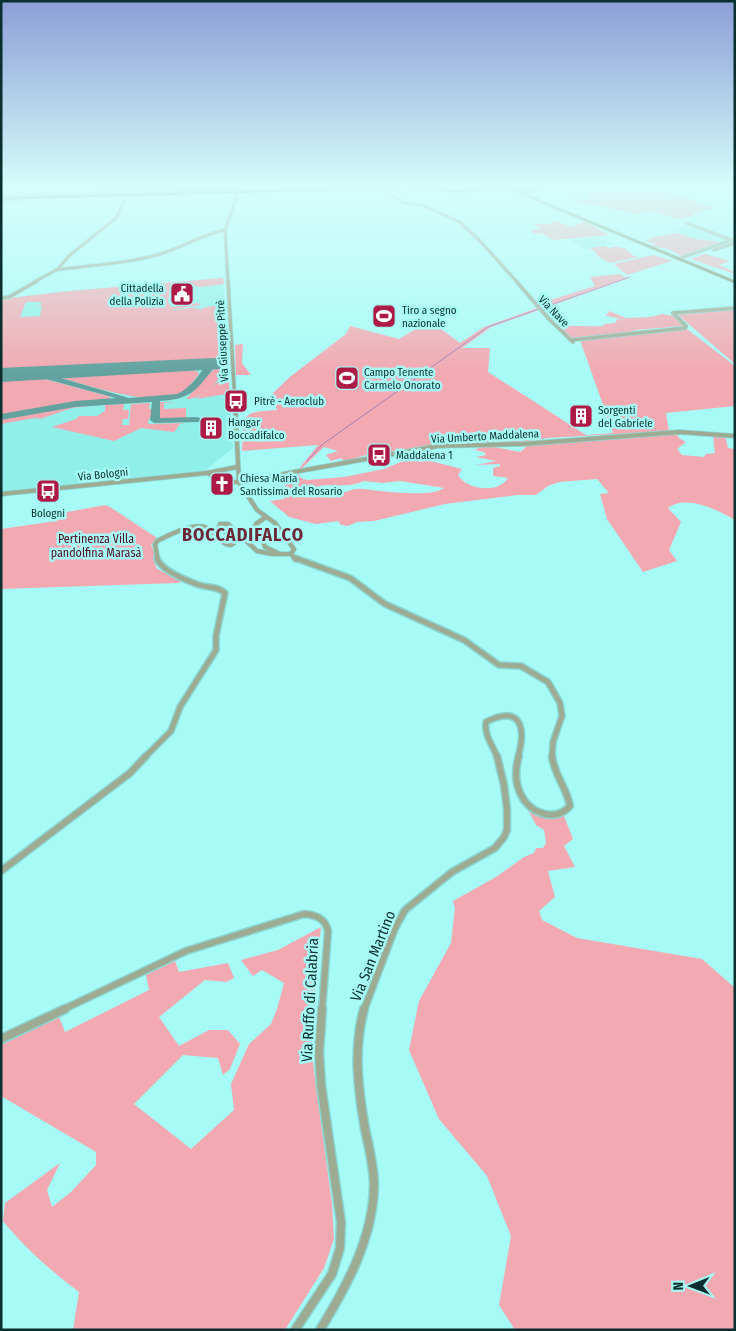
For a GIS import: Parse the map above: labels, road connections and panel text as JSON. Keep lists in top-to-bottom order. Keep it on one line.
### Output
{"streets":{"street":["Via Nave","Via Giuseppe Pitrè","Via Umberto Maddalena","Via Bologni","Via San Martino","Via Ruffo di Calabria"]},"crossings":[["Via Giuseppe Pitrè","Via Umberto Maddalena"],["Via Giuseppe Pitrè","Via Bologni"]],"districts":["BOCCADIFALCO"],"parks":["Pertinenza Villa pandolfina Marasà"],"places":{"public building":["Cittadella della Polizia"],"sports":["Tiro a segno nazionale","Campo Tenente Carmelo Onorato"],"bus stop":["Pitrè - Aeroclub","Maddalena 1","Bologni"],"building":["Sorgenti del Gabriele","Hangar Boccadifalco"],"church":["Chiesa Maria Santissima del Rosario"]},"north":"left"}
